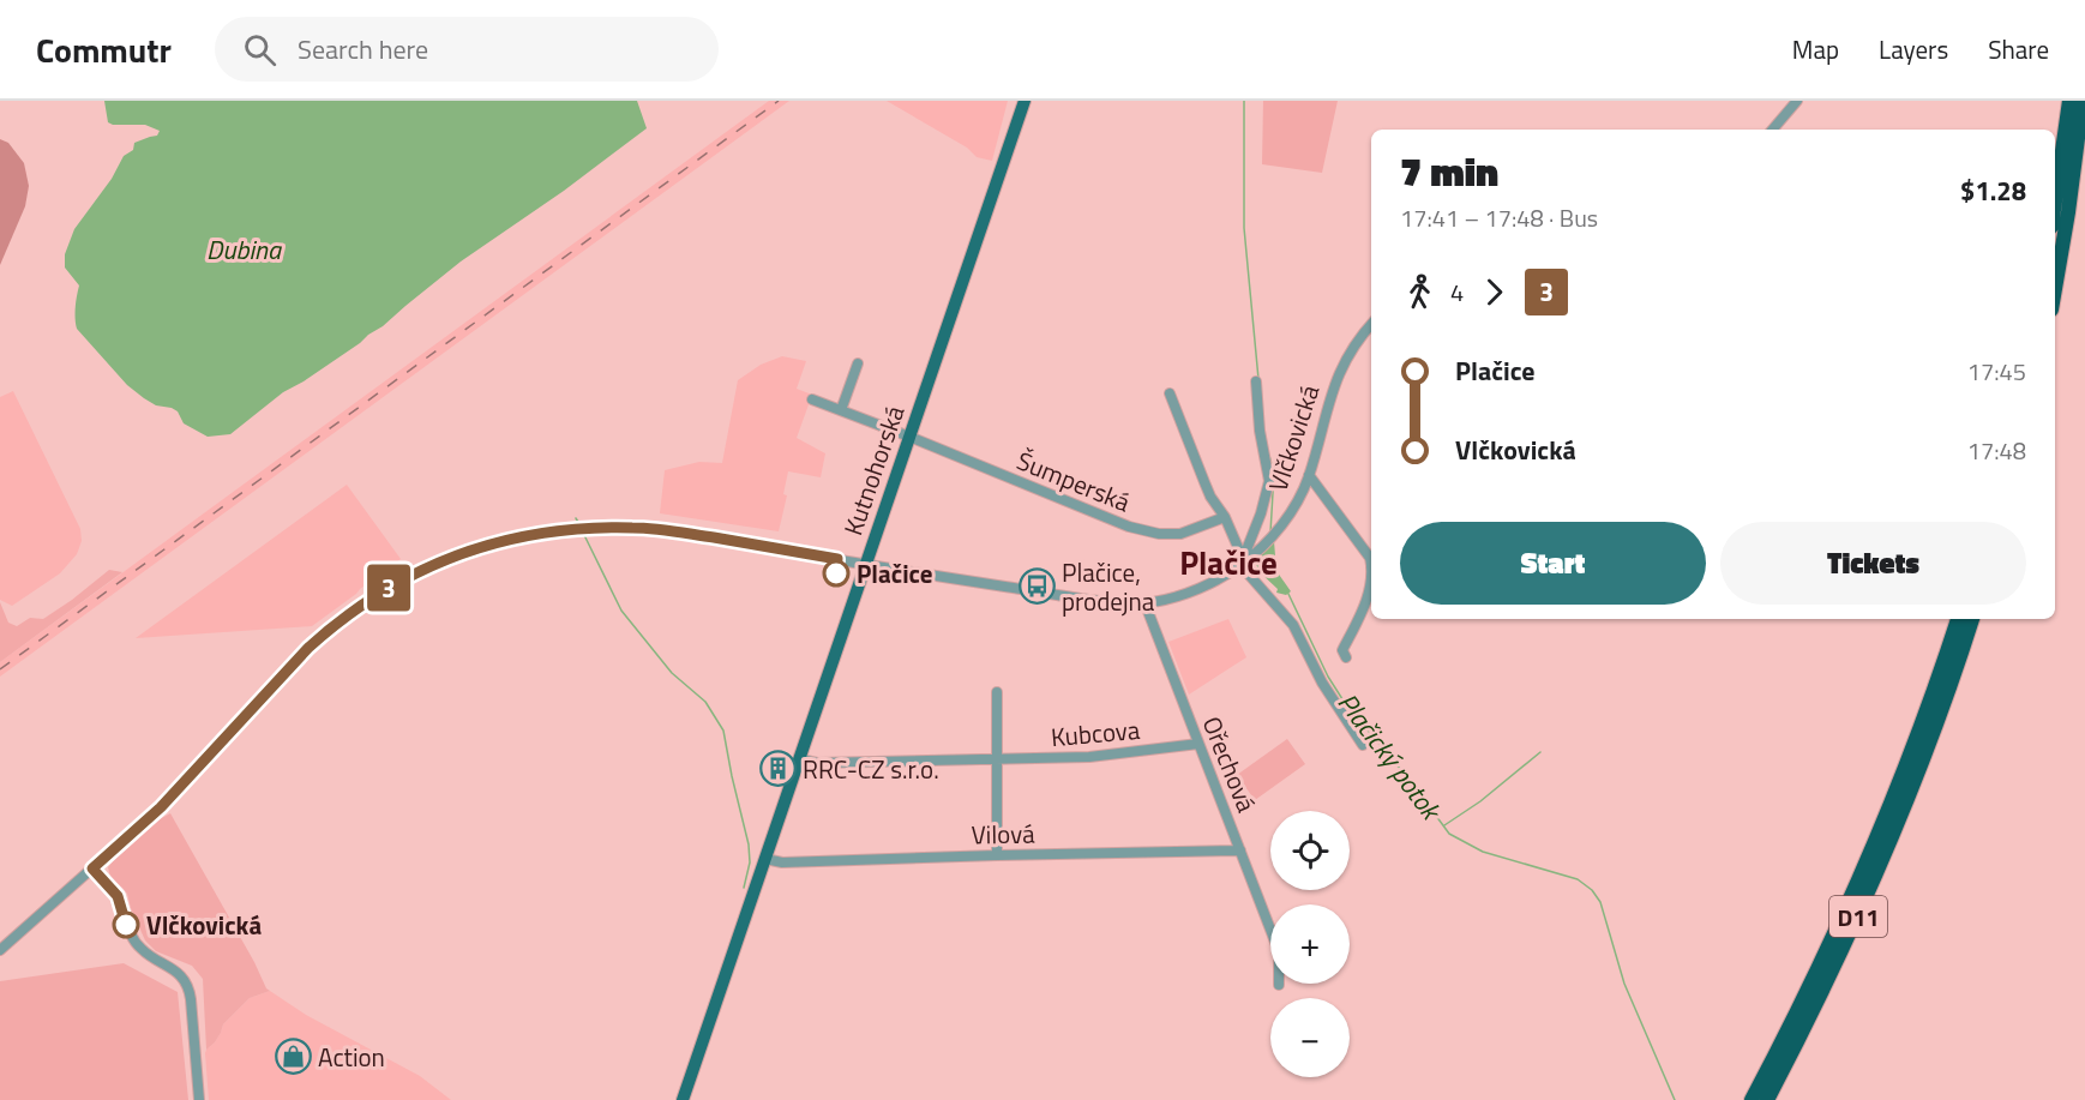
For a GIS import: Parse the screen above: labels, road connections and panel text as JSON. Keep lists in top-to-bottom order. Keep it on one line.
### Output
{"streets":{"highway":["D11"],"main road":["Kutnohorská"],"street":["Vlčkovická","Šumperská","Kubcova","Ořechová","Vilová"]},"crossings":[["Vlčkovická","Kutnohorská"],["Vlčkovická","Ořechová"],["Kutnohorská","Šumperská"],["Kutnohorská","Kubcova"],["Kutnohorská","Vilová"],["Kubcova","Ořechová"],["Ořechová","Vilová"]],"districts":["Plačice"],"water":["Dubina","Plačický potok"],"places":{"other":["Plačice","Vlčkovická"],"bus stop":["Plačice, prodejna"],"building":["RRC-CZ s.r.o."],"shop":["Action"]},"lines":["bus line 3"],"page":{"header":"Commutr","search":"Search here","nav":["Map","Layers","Share"],"on_map":"3","heading":["7 min","17:41 – 17:48 · Bus","$1.28"],"legs":["4","3"],"list":[{"name":"Plačice","value":"17:45"},{"name":"Vlčkovická","value":"17:48"}],"buttons":["Start","Tickets"],"map_buttons":["+","−"]}}
